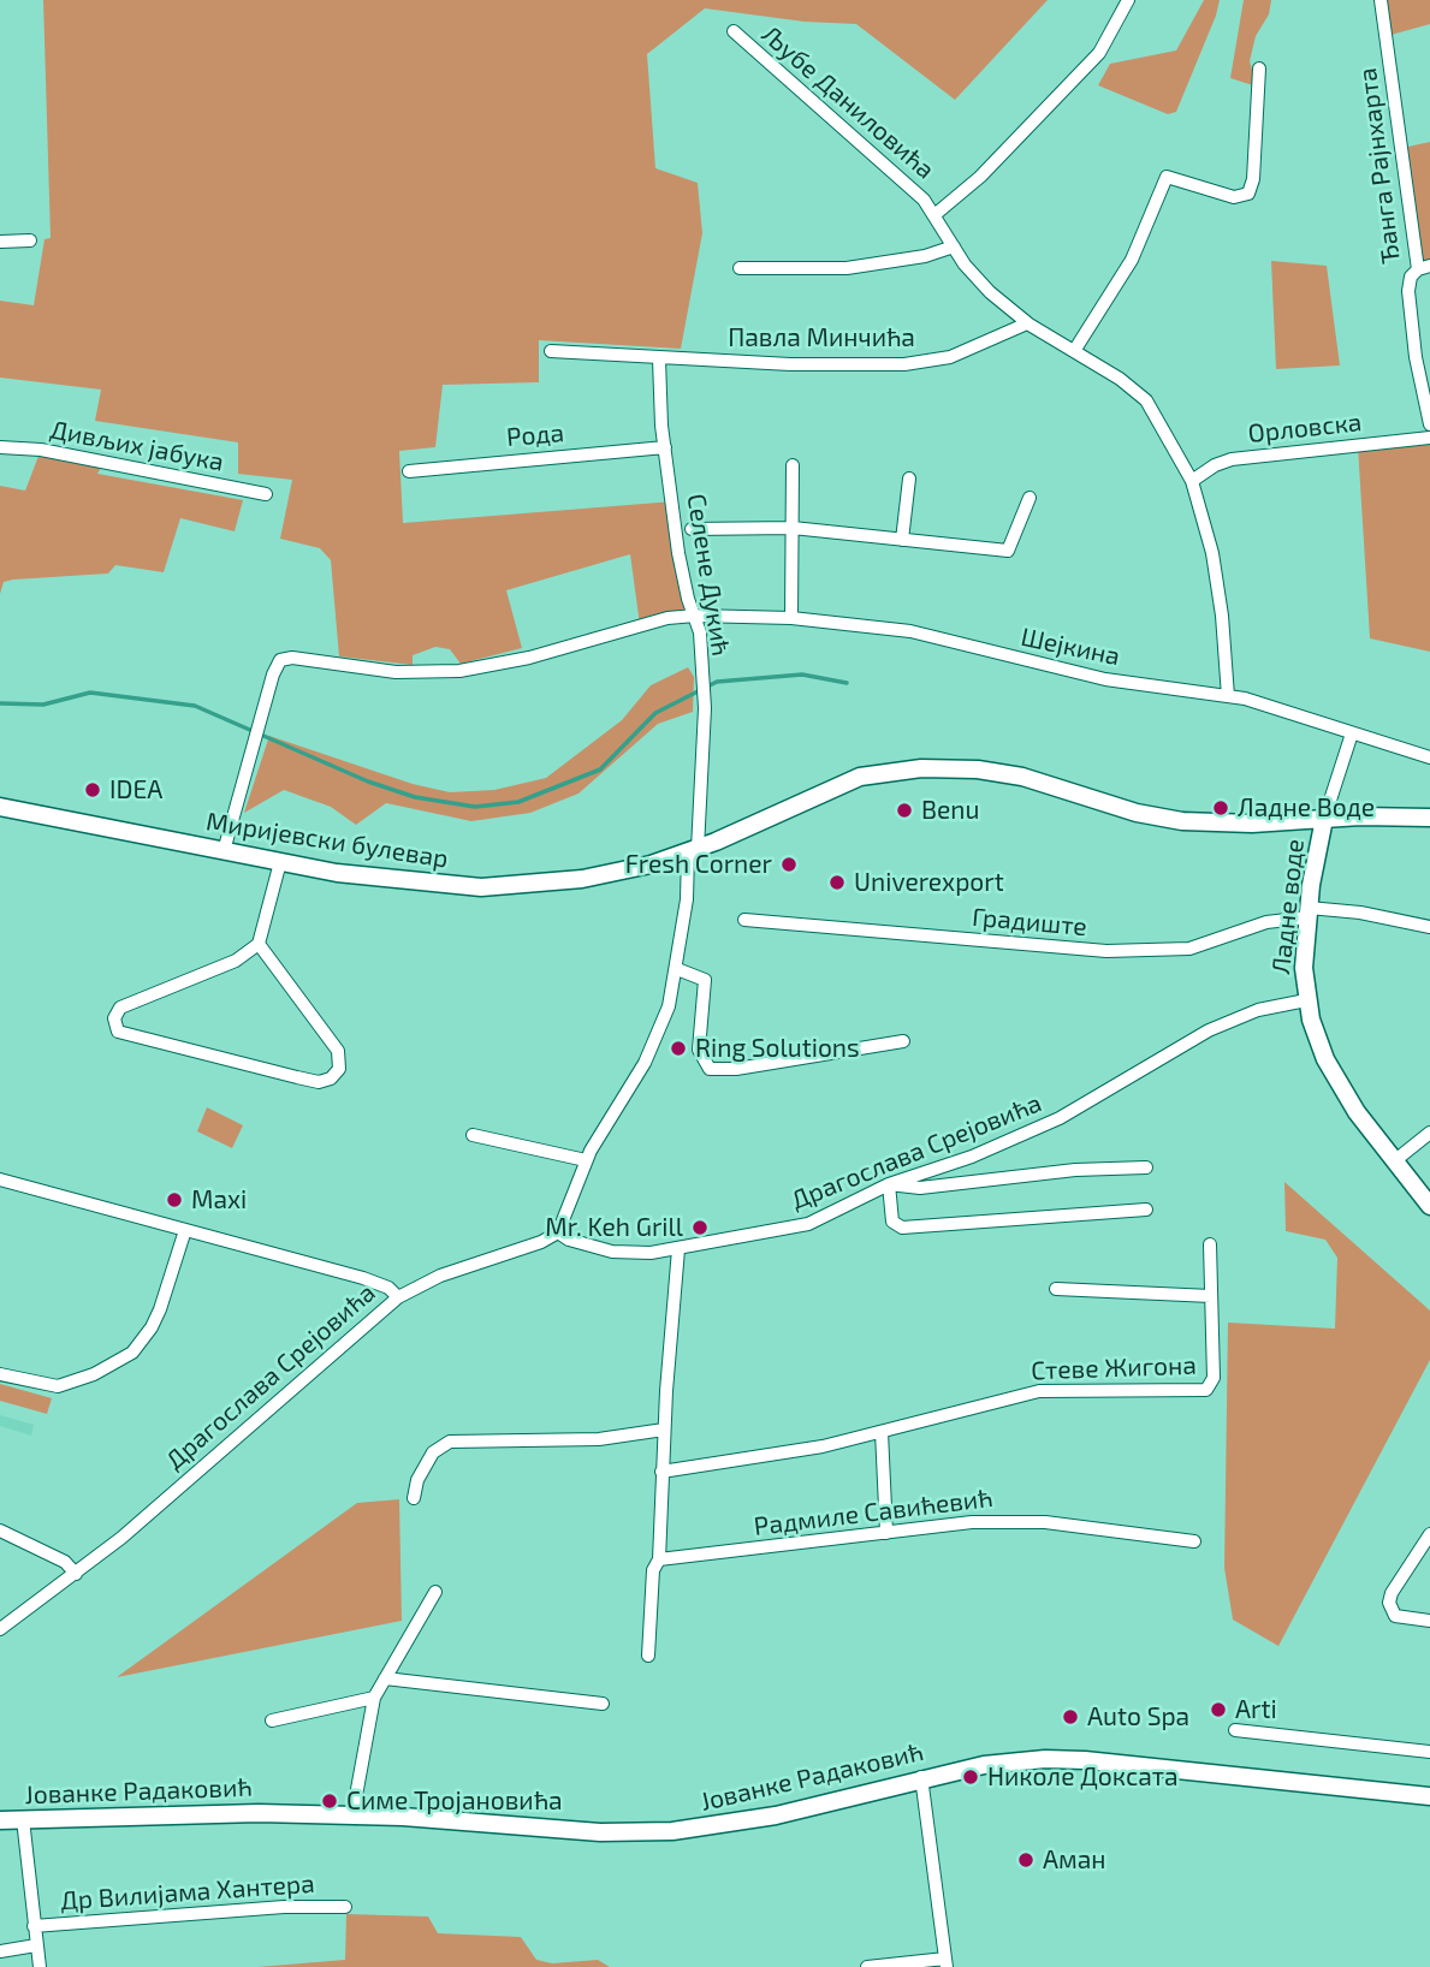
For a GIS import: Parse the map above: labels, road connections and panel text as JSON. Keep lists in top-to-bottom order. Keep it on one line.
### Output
{"streets":{"main road":["Миријевски булевар","Ладне воде","Јованке Радаковић"],"street":["Љубе Даниловића","Ђанга Рајнхарта","Павла Минчића","Орловска","Рода","Дивљих јабука","Селене Дукић","Шејкина","Градиште","Драгослава Срејовића","Стеве Жигона","Радмиле Савићевић","Др Вилијама Хантера"]},"crossings":[["Љубе Даниловића","Павла Минчића"],["Љубе Даниловића","Орловска"],["Љубе Даниловића","Шејкина"],["Павла Минчића","Селене Дукић"],["Рода","Селене Дукић"],["Селене Дукић","Шејкина"],["Селене Дукић","Миријевски булевар"],["Селене Дукић","Драгослава Срејовића"],["Шејкина","Миријевски булевар"],["Шејкина","Ладне воде"],["Миријевски булевар","Ладне воде"],["Ладне воде","Градиште"],["Ладне воде","Драгослава Срејовића"]],"places":["IDEA","Ладне Воде","Benu","Fresh Corner","Univerexport","Ring Solutions","Maxi","Mr. Keh Grill","Arti","Auto Spa","Николе Доксата","Симе Тројановића","Аман"]}
